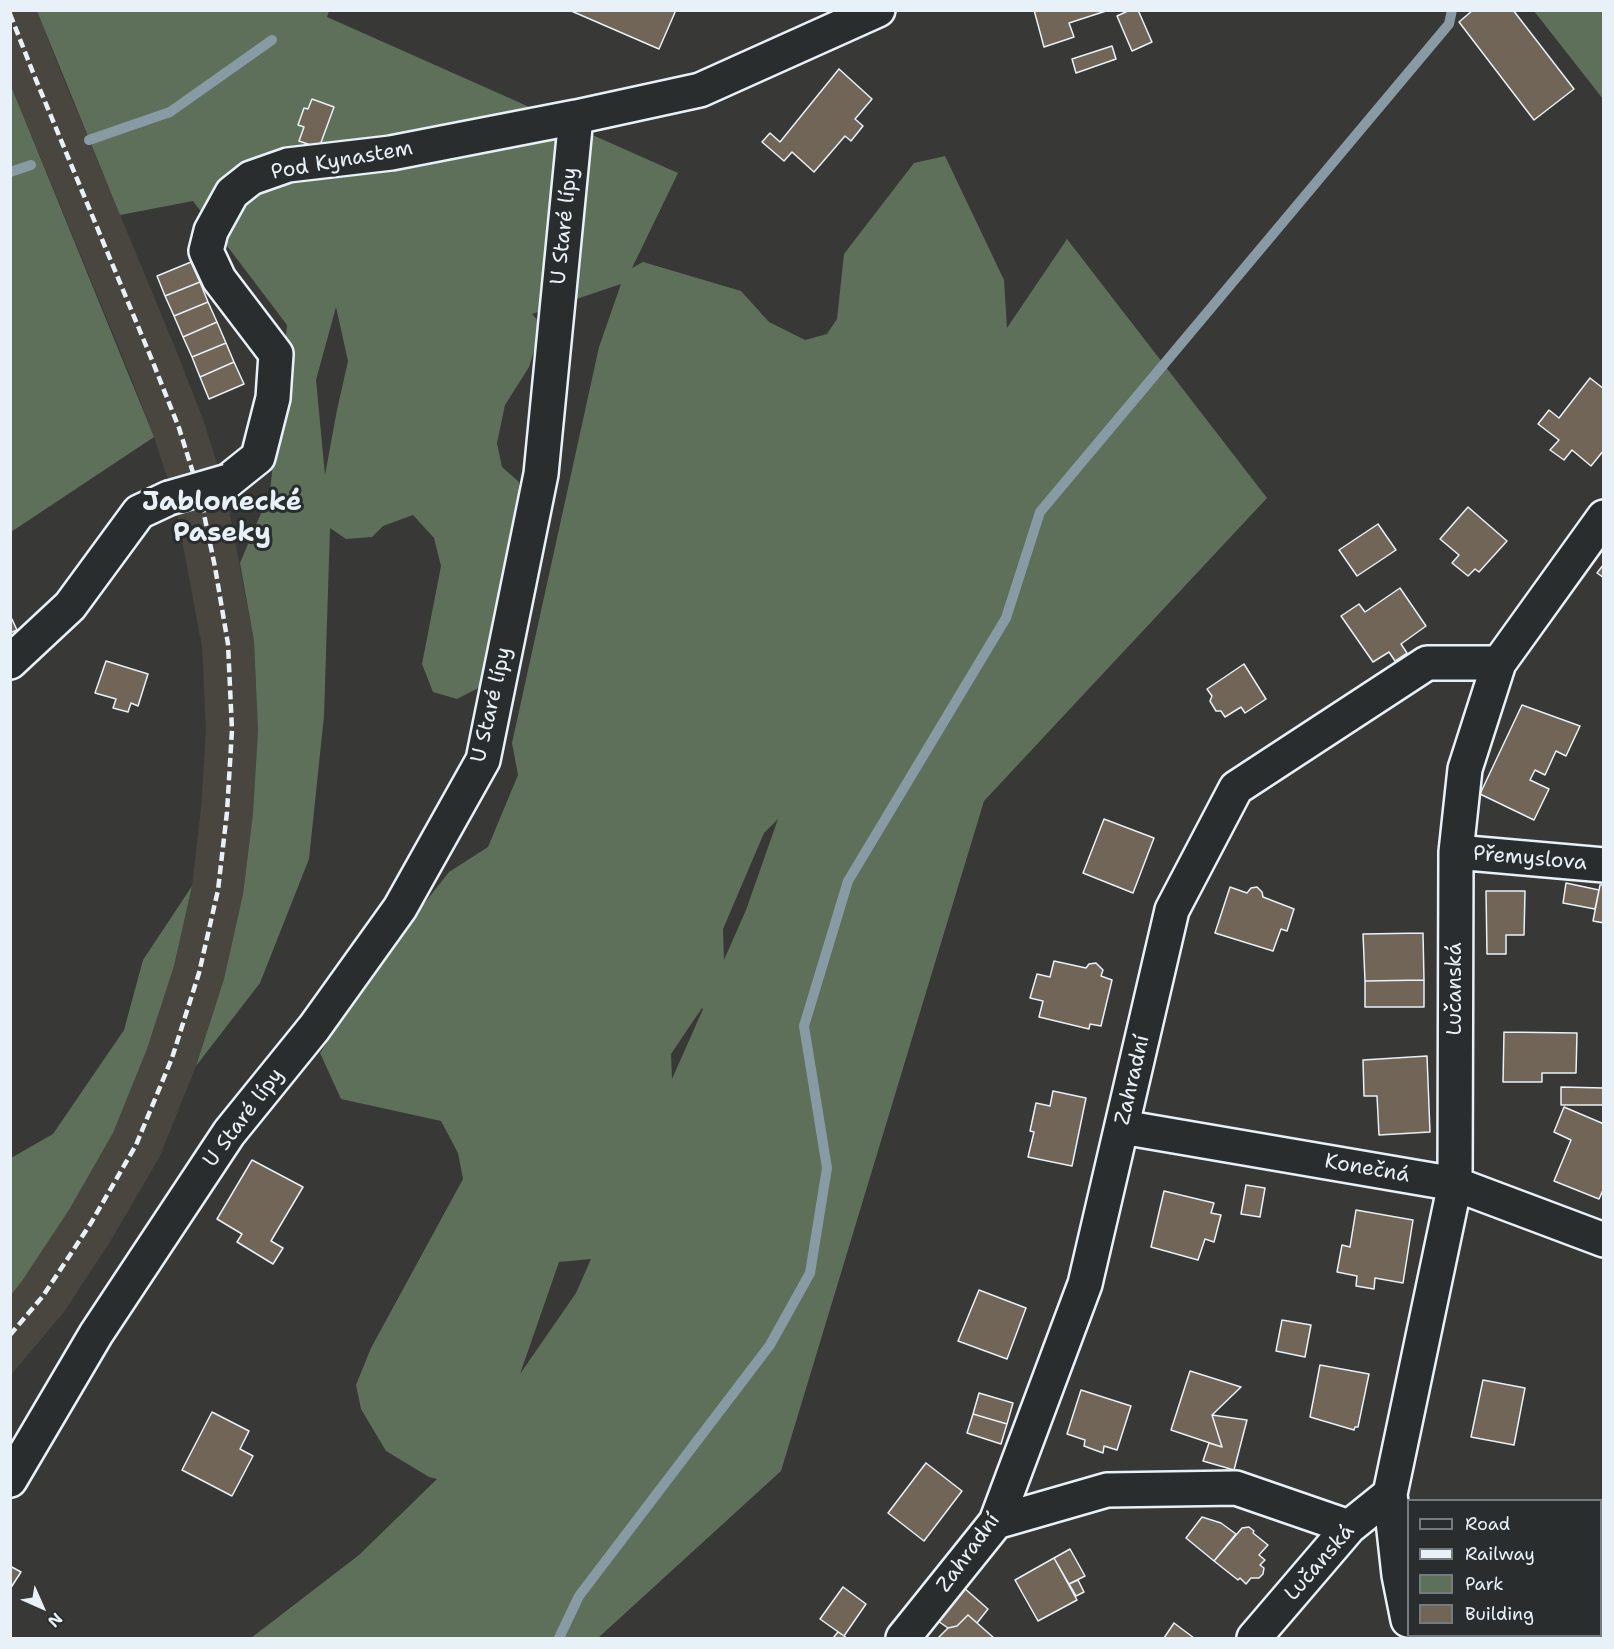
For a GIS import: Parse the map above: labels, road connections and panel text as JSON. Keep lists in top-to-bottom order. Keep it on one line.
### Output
{"streets":{"street":["Pod Kynastem","U Staré lípy","Přemyslova","Lučanská","Zahradní","Konečná"]},"crossings":[["Pod Kynastem","U Staré lípy"],["Přemyslova","Lučanská"],["Lučanská","Zahradní"],["Lučanská","Konečná"],["Zahradní","Konečná"]],"districts":["Jablonecké Paseky"],"legend":["Road","Railway","Park","Building"],"north":"bottom right"}
